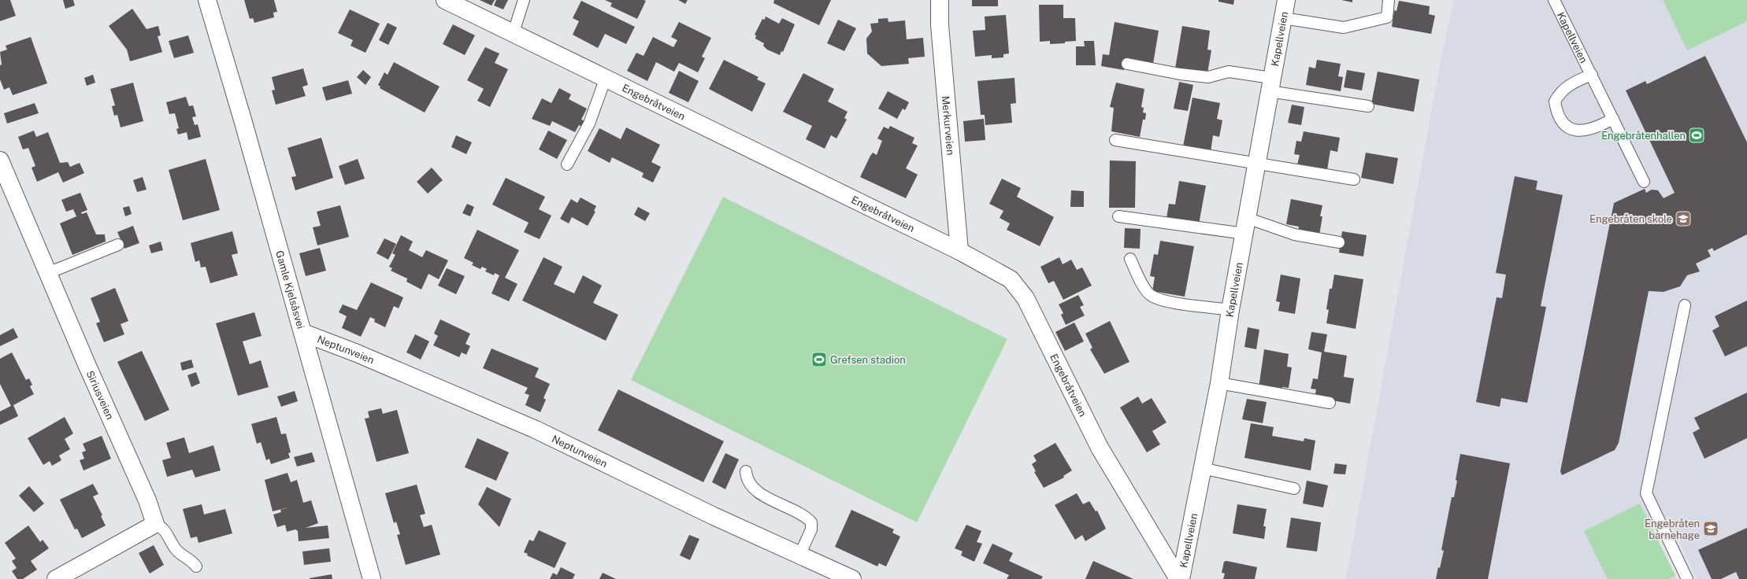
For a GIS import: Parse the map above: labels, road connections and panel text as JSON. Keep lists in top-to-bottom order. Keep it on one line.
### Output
{"streets":{"street":["Kapellveien","Engebråtveien","Merkurveien","Gamle Kjelsåsvei","Neptunveien","Siriusveien"]},"crossings":[["Kapellveien","Engebråtveien"],["Engebråtveien","Merkurveien"],["Gamle Kjelsåsvei","Neptunveien"]],"places":{"sports":["Engebråtenhallen","Grefsen stadion"],"school or university":["Engebråten skole","Engebråten barnehage"]}}
